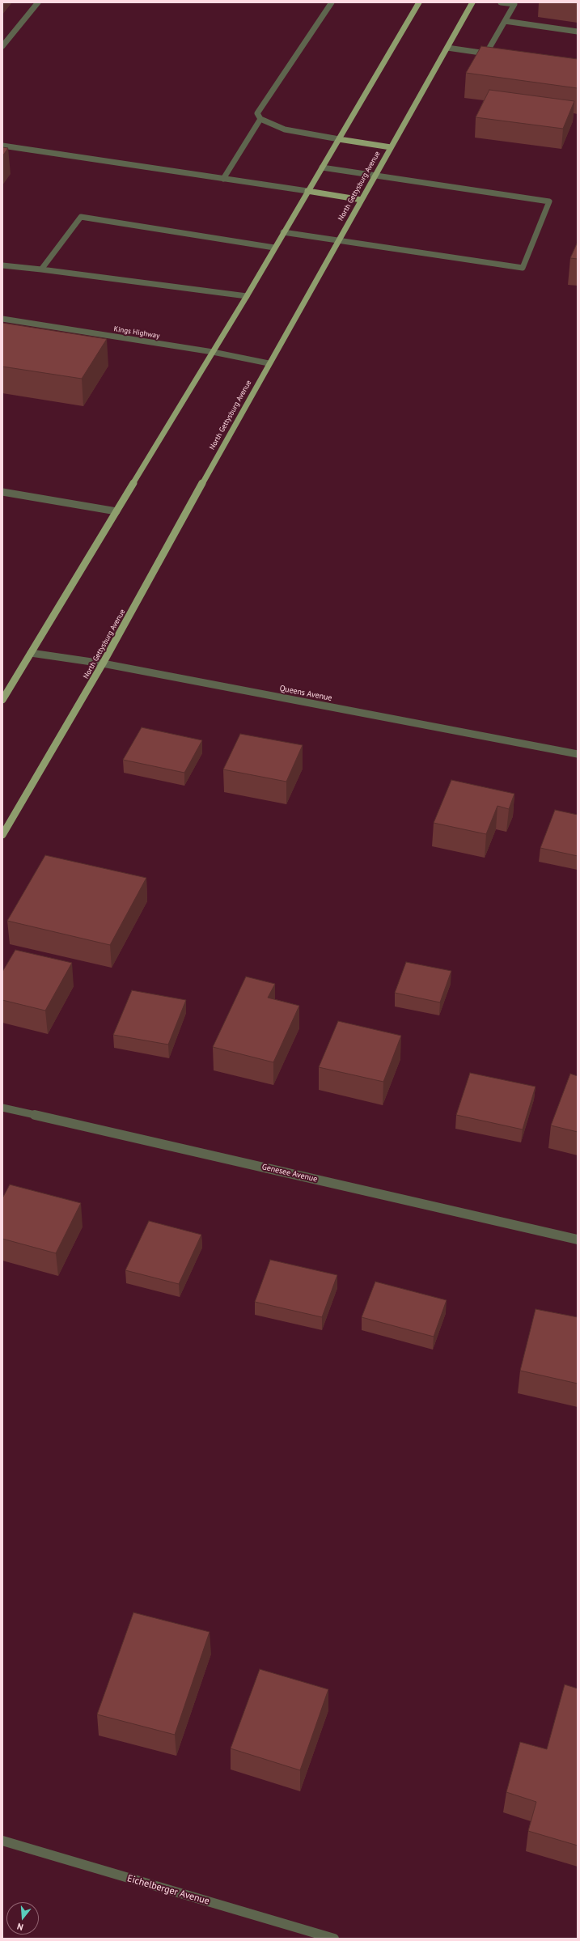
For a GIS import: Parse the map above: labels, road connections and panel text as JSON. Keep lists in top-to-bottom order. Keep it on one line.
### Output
{"streets":{"main road":["North Gettysburg Avenue"],"street":["Kings Highway","Queens Avenue","Genesee Avenue","Eichelberger Avenue"]},"crossings":[["North Gettysburg Avenue","Kings Highway"],["North Gettysburg Avenue","Queens Avenue"]],"north":"bottom"}
